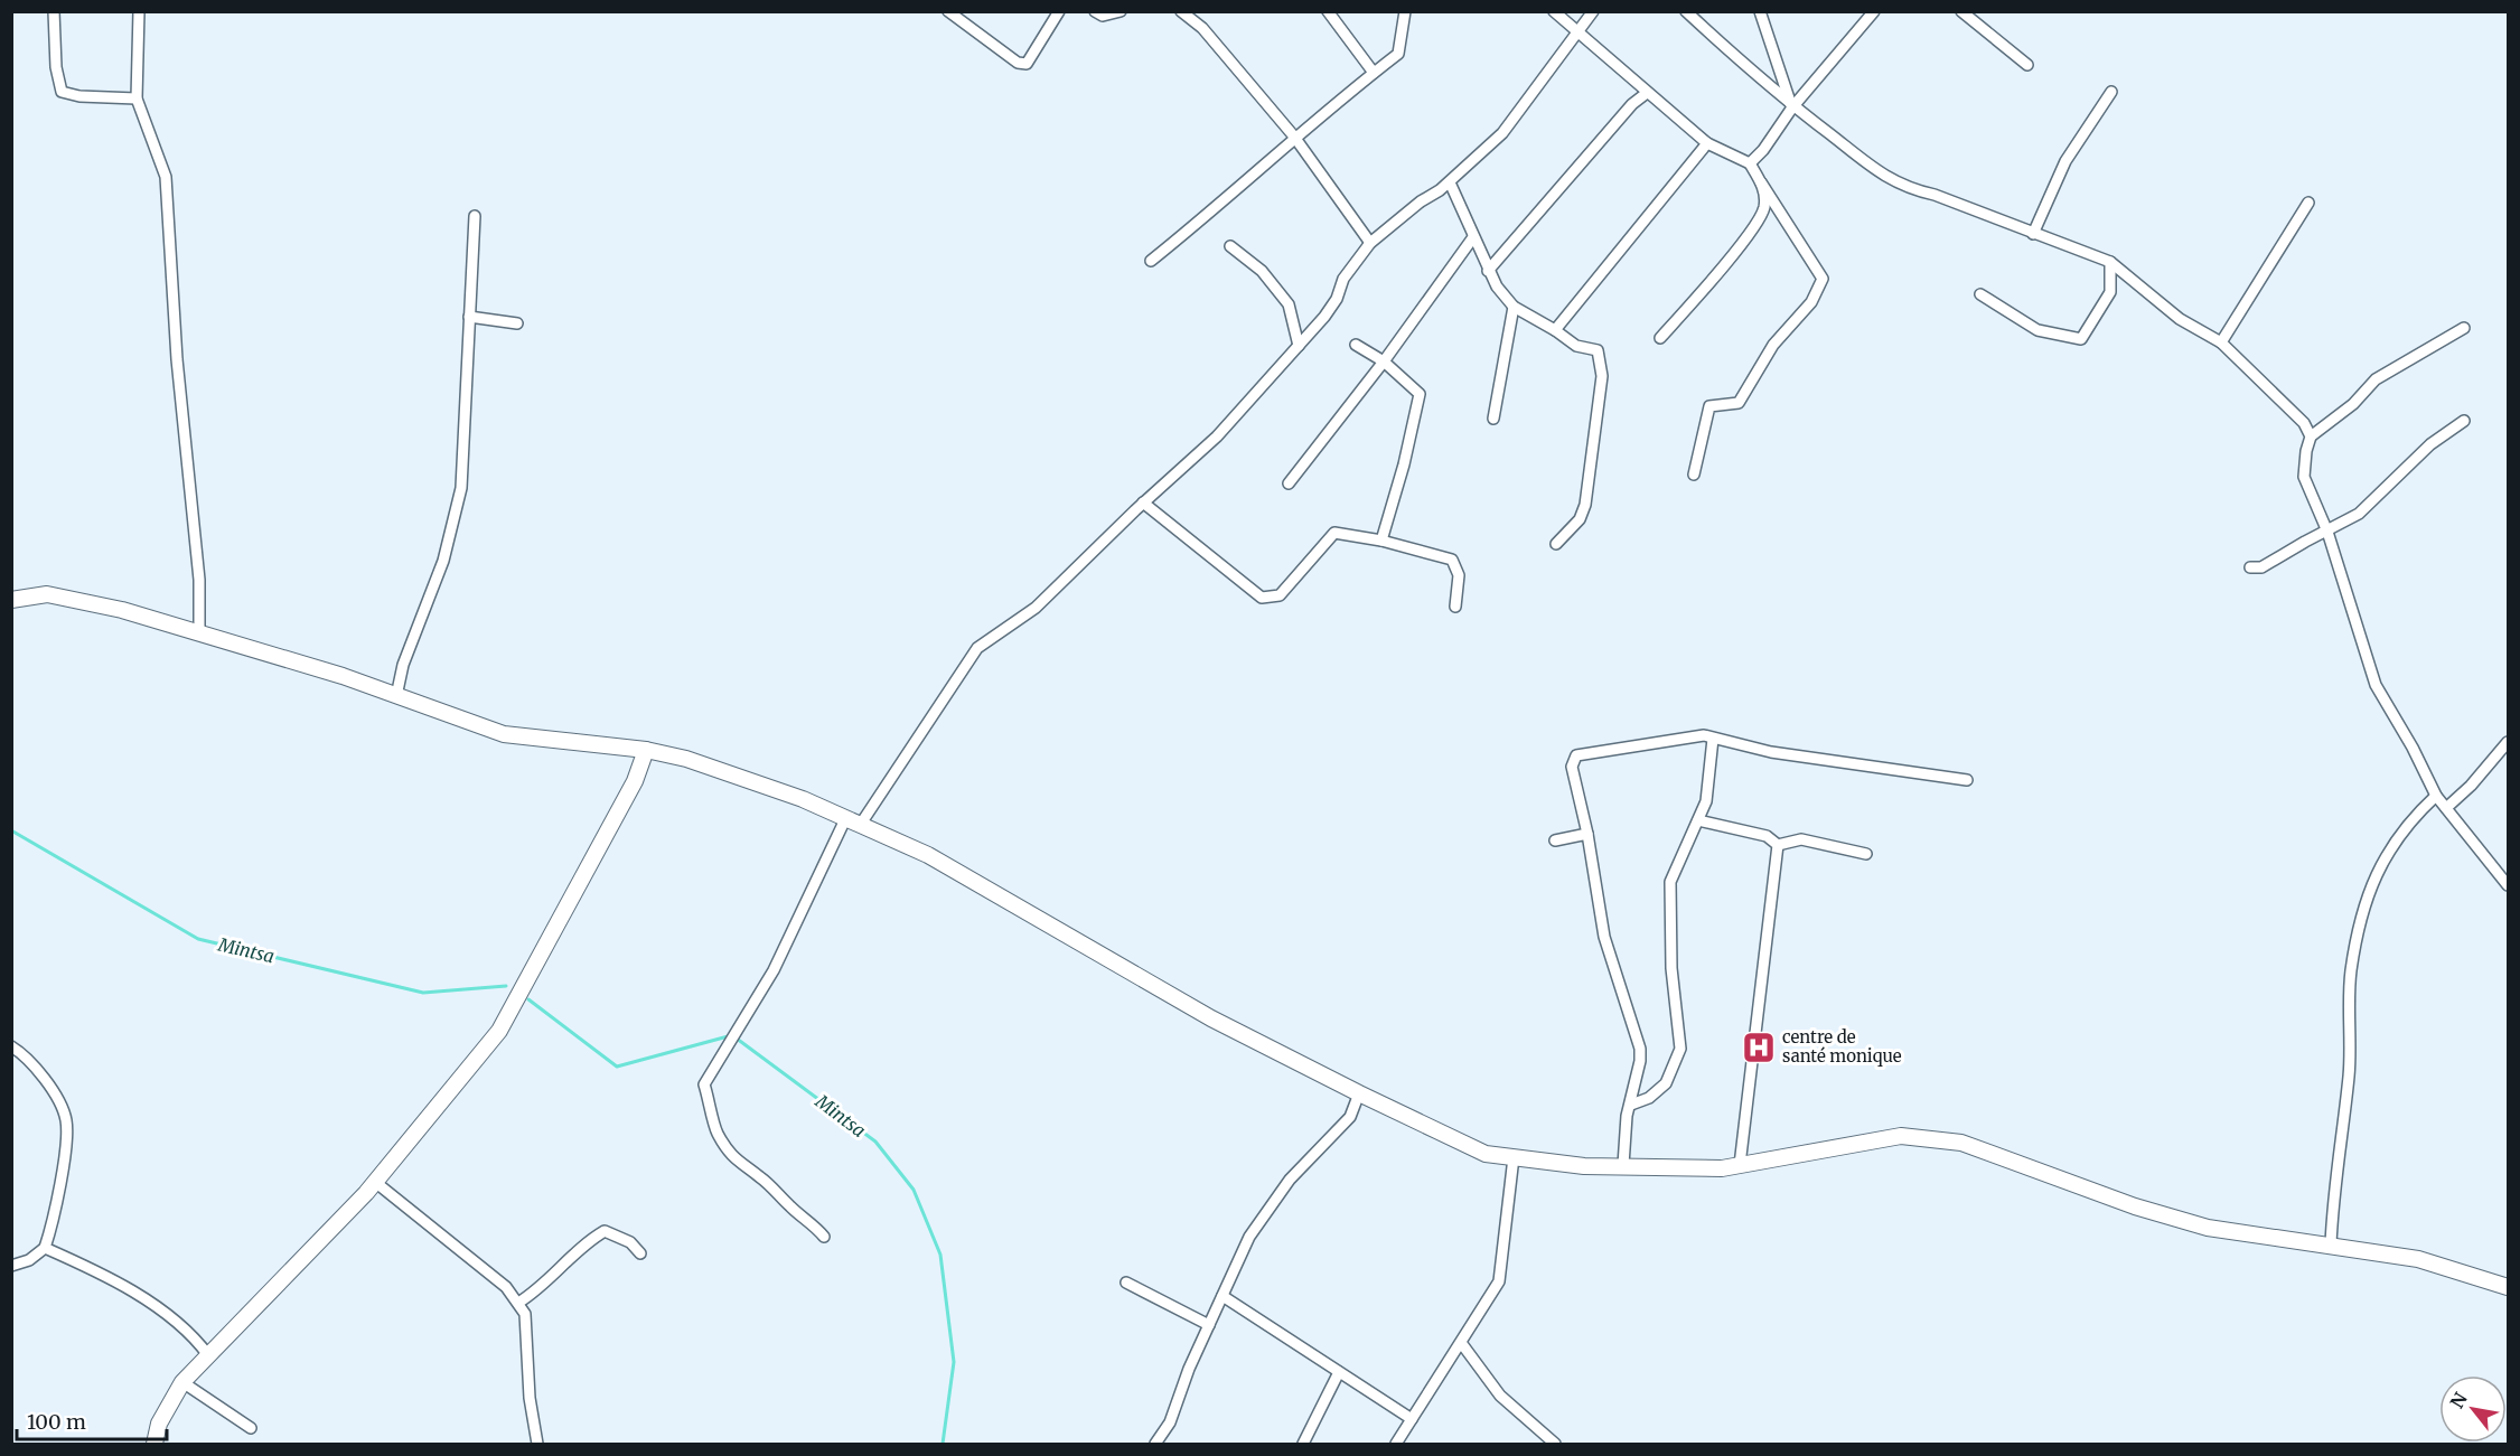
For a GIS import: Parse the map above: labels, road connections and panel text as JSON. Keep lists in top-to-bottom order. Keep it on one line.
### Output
{"water":["Mintsa"],"places":{"hospital":["centre de santé monique"]},"scale_bar":"100 m","north":"top left"}
